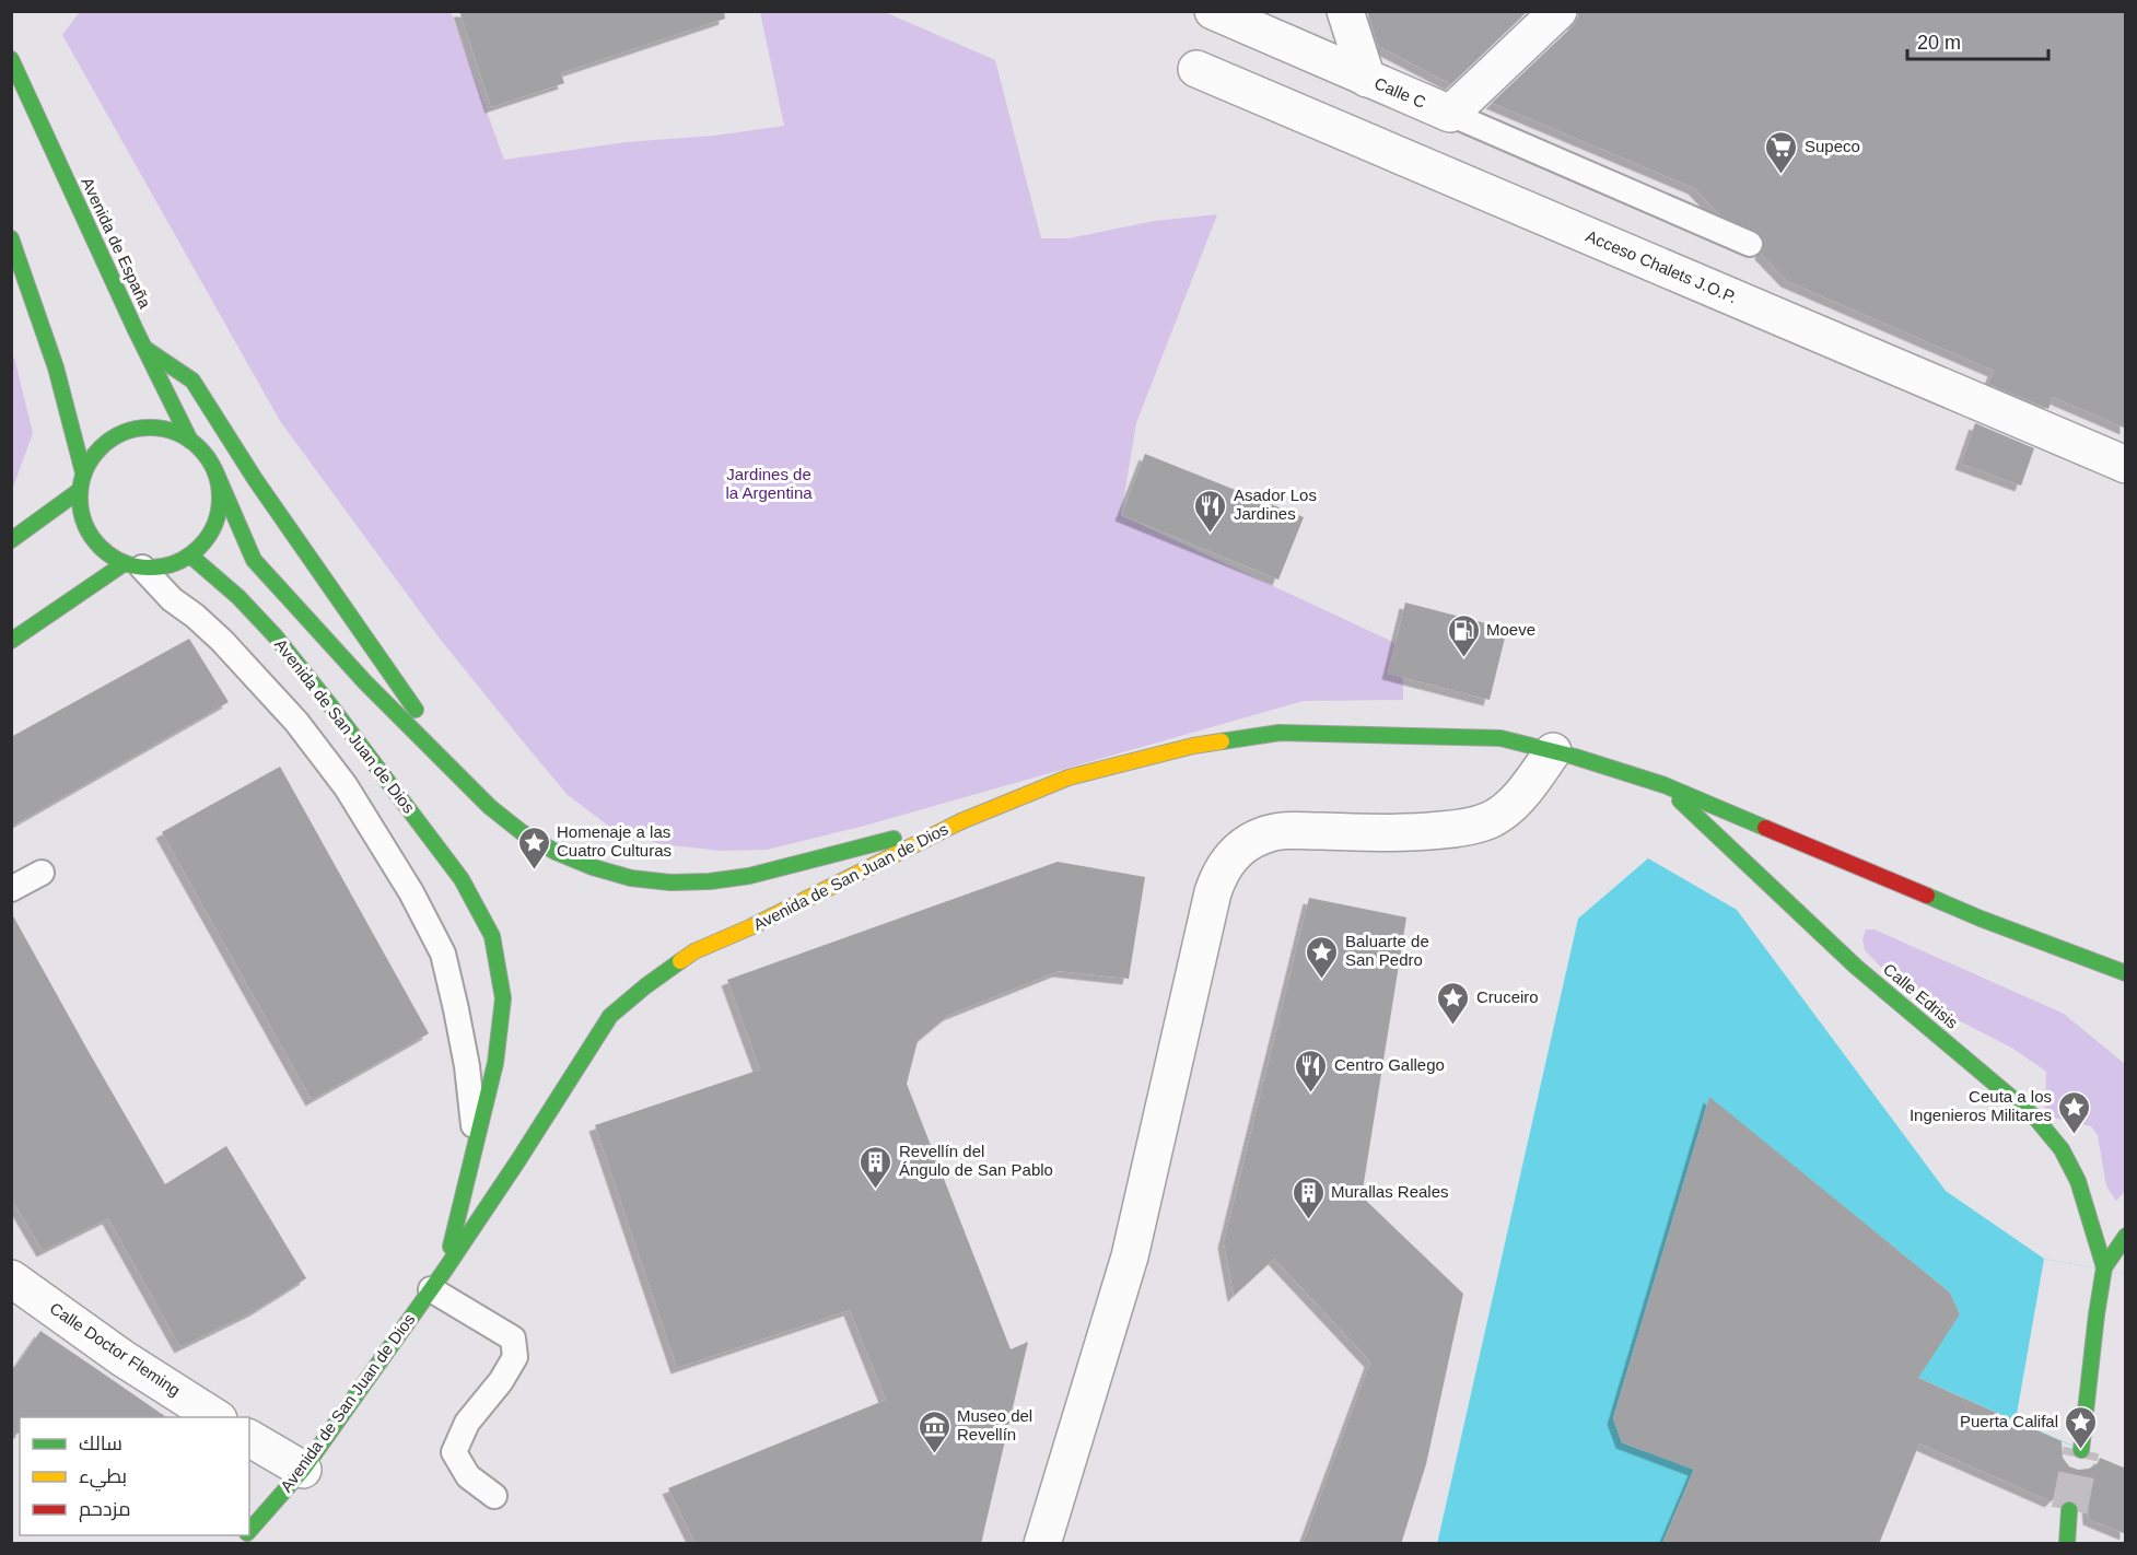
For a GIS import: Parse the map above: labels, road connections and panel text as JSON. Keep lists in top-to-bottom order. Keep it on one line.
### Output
{"streets":{"main road":["Avenida de España","Avenida de San Juan de Dios","Calle Edrisis"],"street":["Calle C","Acceso Chalets J.O.P.","Calle Doctor Fleming"]},"crossings":[["Avenida de España","Avenida de San Juan de Dios"]],"parks":["Jardines de la Argentina"],"places":{"supermarket":["Supeco"],"restaurant":["Asador Los Jardines","Centro Gallego"],"fuel station":["Moeve"],"place":["Homenaje a las Cuatro Culturas","Baluarte de San Pedro","Cruceiro","Ceuta a los Ingenieros Militares","Puerta Califal"],"building":["Revellín del Ángulo de San Pablo","Murallas Reales"],"museum":["Museo del Revellín"]},"legend":["سالك","بطيء","مزدحم"],"scale_bar":"20 m"}
